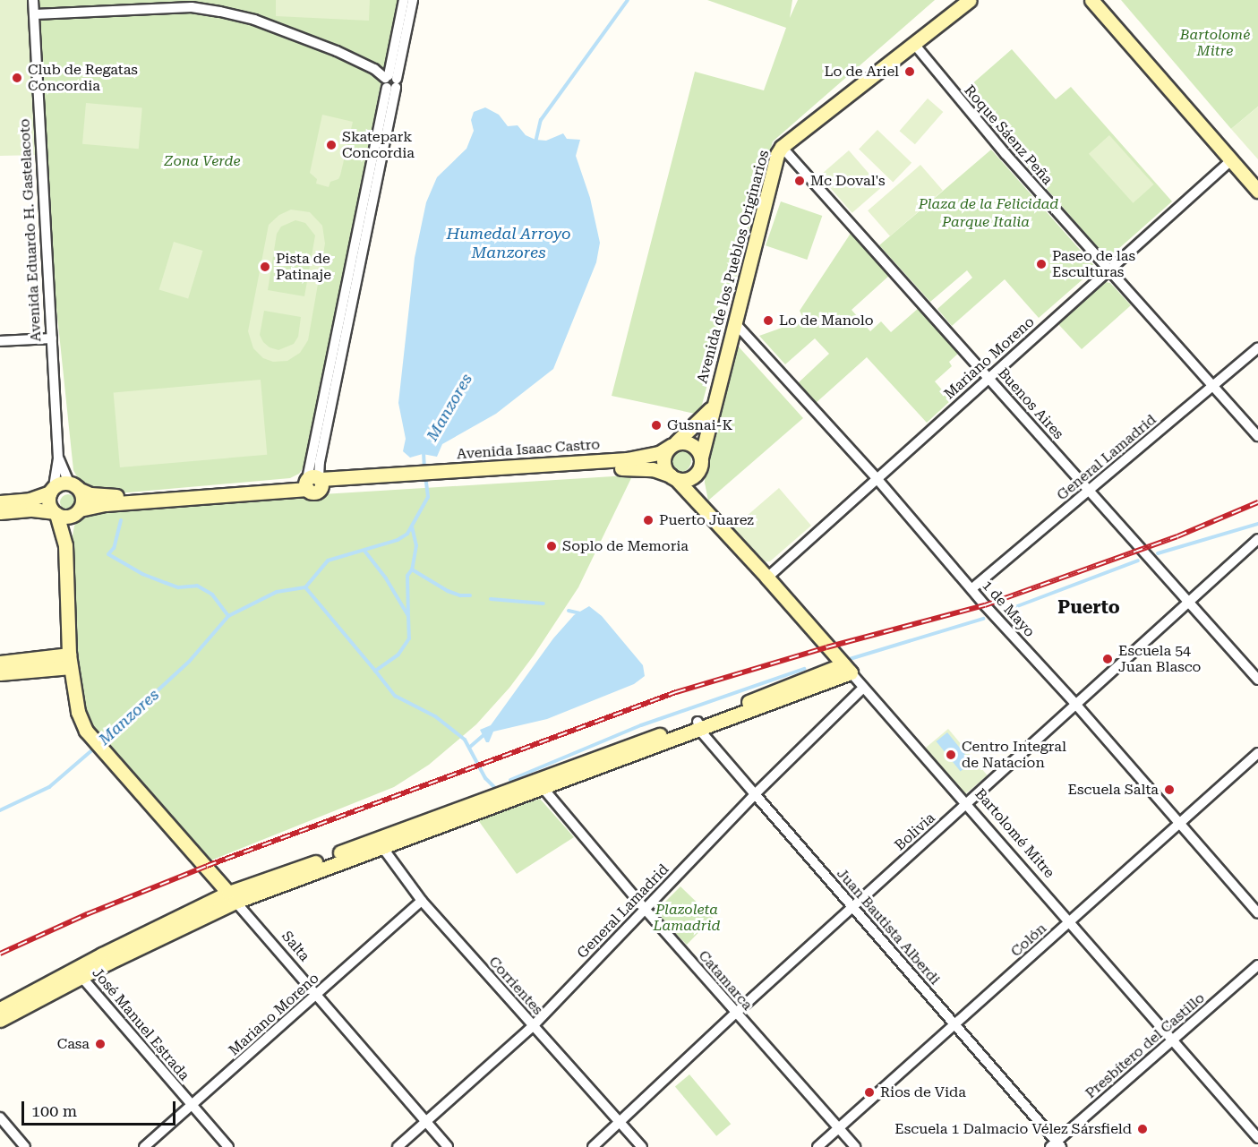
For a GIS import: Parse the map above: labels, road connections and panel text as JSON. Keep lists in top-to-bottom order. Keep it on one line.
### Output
{"streets":{"main road":["Avenida de los Pueblos Originarios","Avenida Isaac Castro","Bartolomé Mitre","Salta"],"street":["Roque Sáenz Peña","Avenida Eduardo H. Gastelacoto","Mariano Moreno","Buenos Aires","General Lamadrid","1 de Mayo","Bolivia","Juan Bautista Alberdi","Colón","Catamarca","Corrientes","José Manuel Estrada","Presbítero del Castillo"]},"crossings":[["Roque Sáenz Peña","Avenida de los Pueblos Originarios"],["Roque Sáenz Peña","Mariano Moreno"],["Roque Sáenz Peña","General Lamadrid"],["Avenida Eduardo H. Gastelacoto","Avenida Isaac Castro"],["Avenida de los Pueblos Originarios","Buenos Aires"],["Avenida de los Pueblos Originarios","Avenida Isaac Castro"],["Avenida de los Pueblos Originarios","1 de Mayo"],["Avenida de los Pueblos Originarios","Bartolomé Mitre"],["Mariano Moreno","Buenos Aires"],["Mariano Moreno","1 de Mayo"],["Mariano Moreno","Bartolomé Mitre"],["Mariano Moreno","Salta"],["Mariano Moreno","Corrientes"],["Mariano Moreno","José Manuel Estrada"],["Buenos Aires","General Lamadrid"],["Buenos Aires","Bolivia"],["Avenida Isaac Castro","Bartolomé Mitre"],["General Lamadrid","1 de Mayo"],["General Lamadrid","Bartolomé Mitre"],["General Lamadrid","Juan Bautista Alberdi"],["General Lamadrid","Salta"],["General Lamadrid","Catamarca"],["General Lamadrid","Corrientes"],["1 de Mayo","Bolivia"],["1 de Mayo","Colón"],["Bolivia","Bartolomé Mitre"],["Bolivia","Juan Bautista Alberdi"],["Bolivia","Catamarca"],["Bolivia","Corrientes"],["Bartolomé Mitre","Colón"],["Bartolomé Mitre","Presbítero del Castillo"],["Juan Bautista Alberdi","Colón"],["Juan Bautista Alberdi","Presbítero del Castillo"],["Colón","Catamarca"]],"districts":["Puerto"],"water":["Humedal Arroyo Manzores","Manzores"],"parks":["Bartolomé Mitre","Zona Verde","Plaza de la Felicidad","Parque Italia","Plazoleta Lamadrid"],"places":["Lo de Ariel","Club de Regatas Concordia","Skatepark Concordia","Mc Doval's","Paseo de las Esculturas","Pista de Patinaje","Lo de Manolo","Gusnai-K","Puerto Juarez","Soplo de Memoria","Escuela 54 Juan Blasco","Centro Integral de Natacion","Escuela Salta","Casa","Rios de Vida","Escuela 1 Dalmacio Vélez Sársfield"],"scale_bar":"100 m"}
